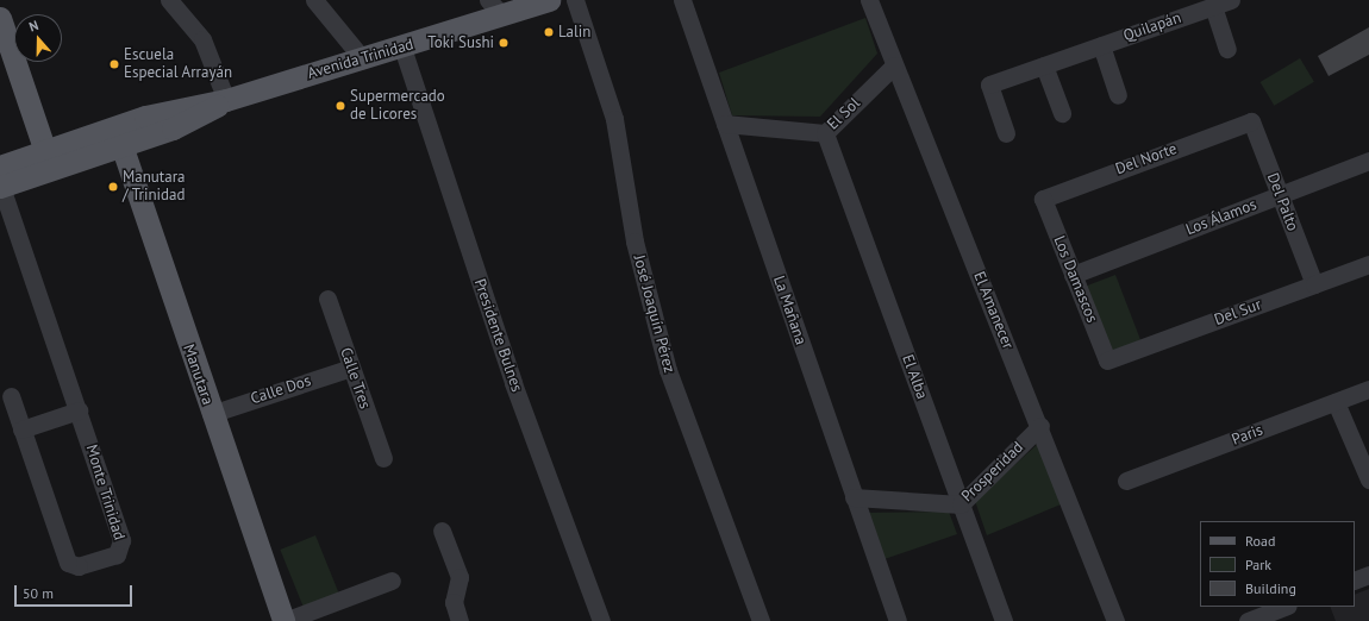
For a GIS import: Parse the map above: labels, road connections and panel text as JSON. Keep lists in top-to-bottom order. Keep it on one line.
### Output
{"streets":{"main road":["Avenida Trinidad","Manutara"],"street":["Quilapán","El Sol","Del Norte","Del Palto","Los Álamos","Los Damascos","La Mañana","El Amanecer","Del Sur","José Joaquín Pérez","Presidente Bulnes","El Alba","Calle Tres","Calle Dos","Paris","Prosperidad","Monte Trinidad"]},"crossings":[["Avenida Trinidad","Presidente Bulnes"],["Avenida Trinidad","Manutara"],["Avenida Trinidad","Monte Trinidad"],["El Sol","La Mañana"],["El Sol","El Amanecer"],["El Sol","El Alba"],["Del Norte","Del Palto"],["Del Norte","Los Damascos"],["Del Palto","Los Álamos"],["Del Palto","Del Sur"],["Los Álamos","Los Damascos"],["Los Damascos","Del Sur"],["La Mañana","Prosperidad"],["El Amanecer","Prosperidad"],["Manutara","Calle Dos"],["El Alba","Prosperidad"],["Calle Tres","Calle Dos"]],"places":["Lalin","Toki Sushi","Escuela Especial Arrayán","Supermercado de Licores","Manutara / Trinidad"],"legend":["Road","Park","Building"],"scale_bar":"50 m","north":"top"}
